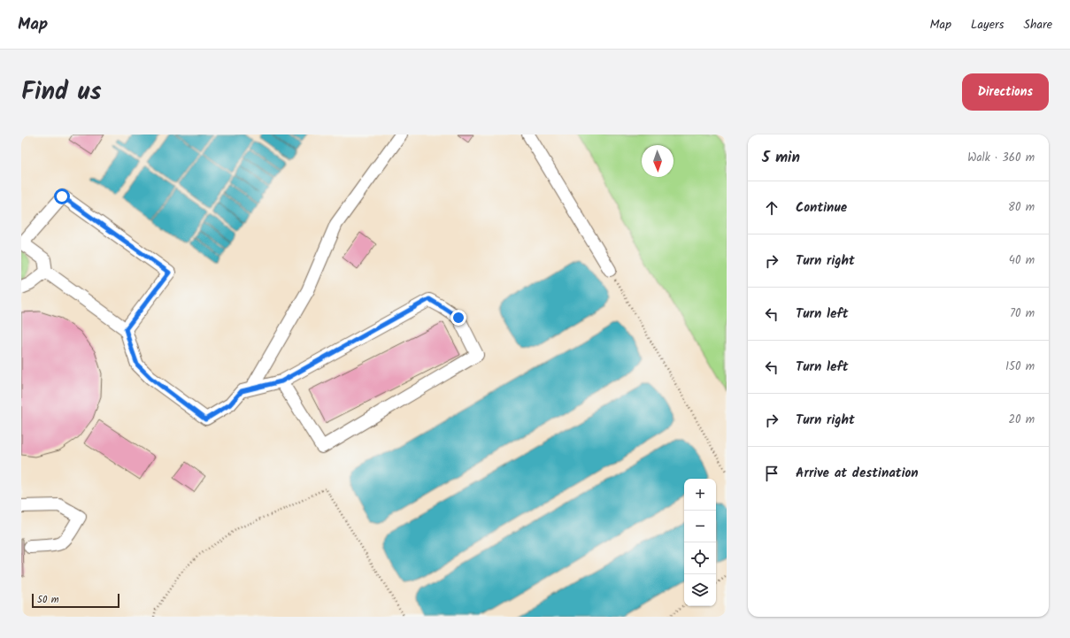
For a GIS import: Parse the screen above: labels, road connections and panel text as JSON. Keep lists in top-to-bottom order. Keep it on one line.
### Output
{"scale_bar":"50 m","north":"bottom","page":{"header":"Map","nav":["Map","Layers","Share"],"title":"Find us","buttons":"Directions","heading":["5 min","Walk · 360 m"],"list":[["Continue","80 m"],["Turn right","40 m"],["Turn left","70 m"],["Turn left","150 m"],["Turn right","20 m"],"Arrive at destination"],"map_buttons":["+","−"],"scale":"50 m"}}
